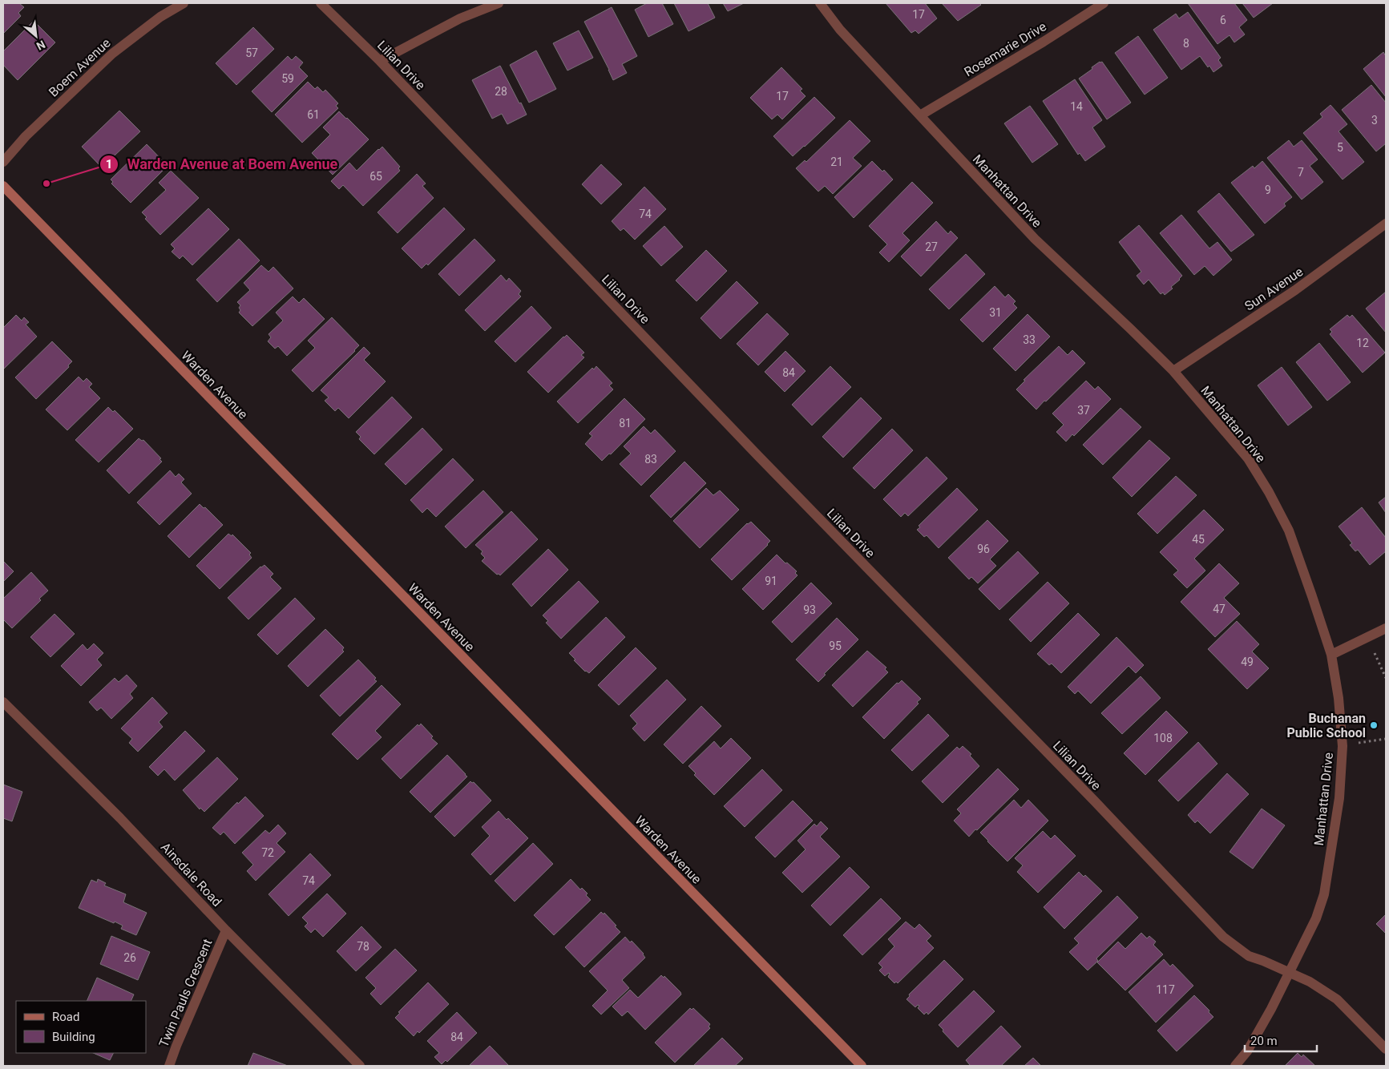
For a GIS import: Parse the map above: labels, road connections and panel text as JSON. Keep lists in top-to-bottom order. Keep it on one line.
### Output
{"streets":{"main road":["Warden Avenue"],"street":["Rosemarie Drive","Lilian Drive","Boem Avenue","Manhattan Drive","Sun Avenue","Ainsdale Road","Twin Pauls Crescent"]},"crossings":[["Rosemarie Drive","Manhattan Drive"],["Lilian Drive","Manhattan Drive"],["Manhattan Drive","Sun Avenue"],["Ainsdale Road","Twin Pauls Crescent"]],"places":["Warden Avenue at Boem Avenue","Buchanan Public School"],"house_numbers":["17","6","8","57","59","28","17","14","61","3","5","21","7","65","9","74","27","31","33","12","84","37","81","83","45","96","91","47","93","95","49","108","72","74","78","26","117","84"],"legend":["Road","Building"],"scale_bar":"20 m","north":"bottom right"}
